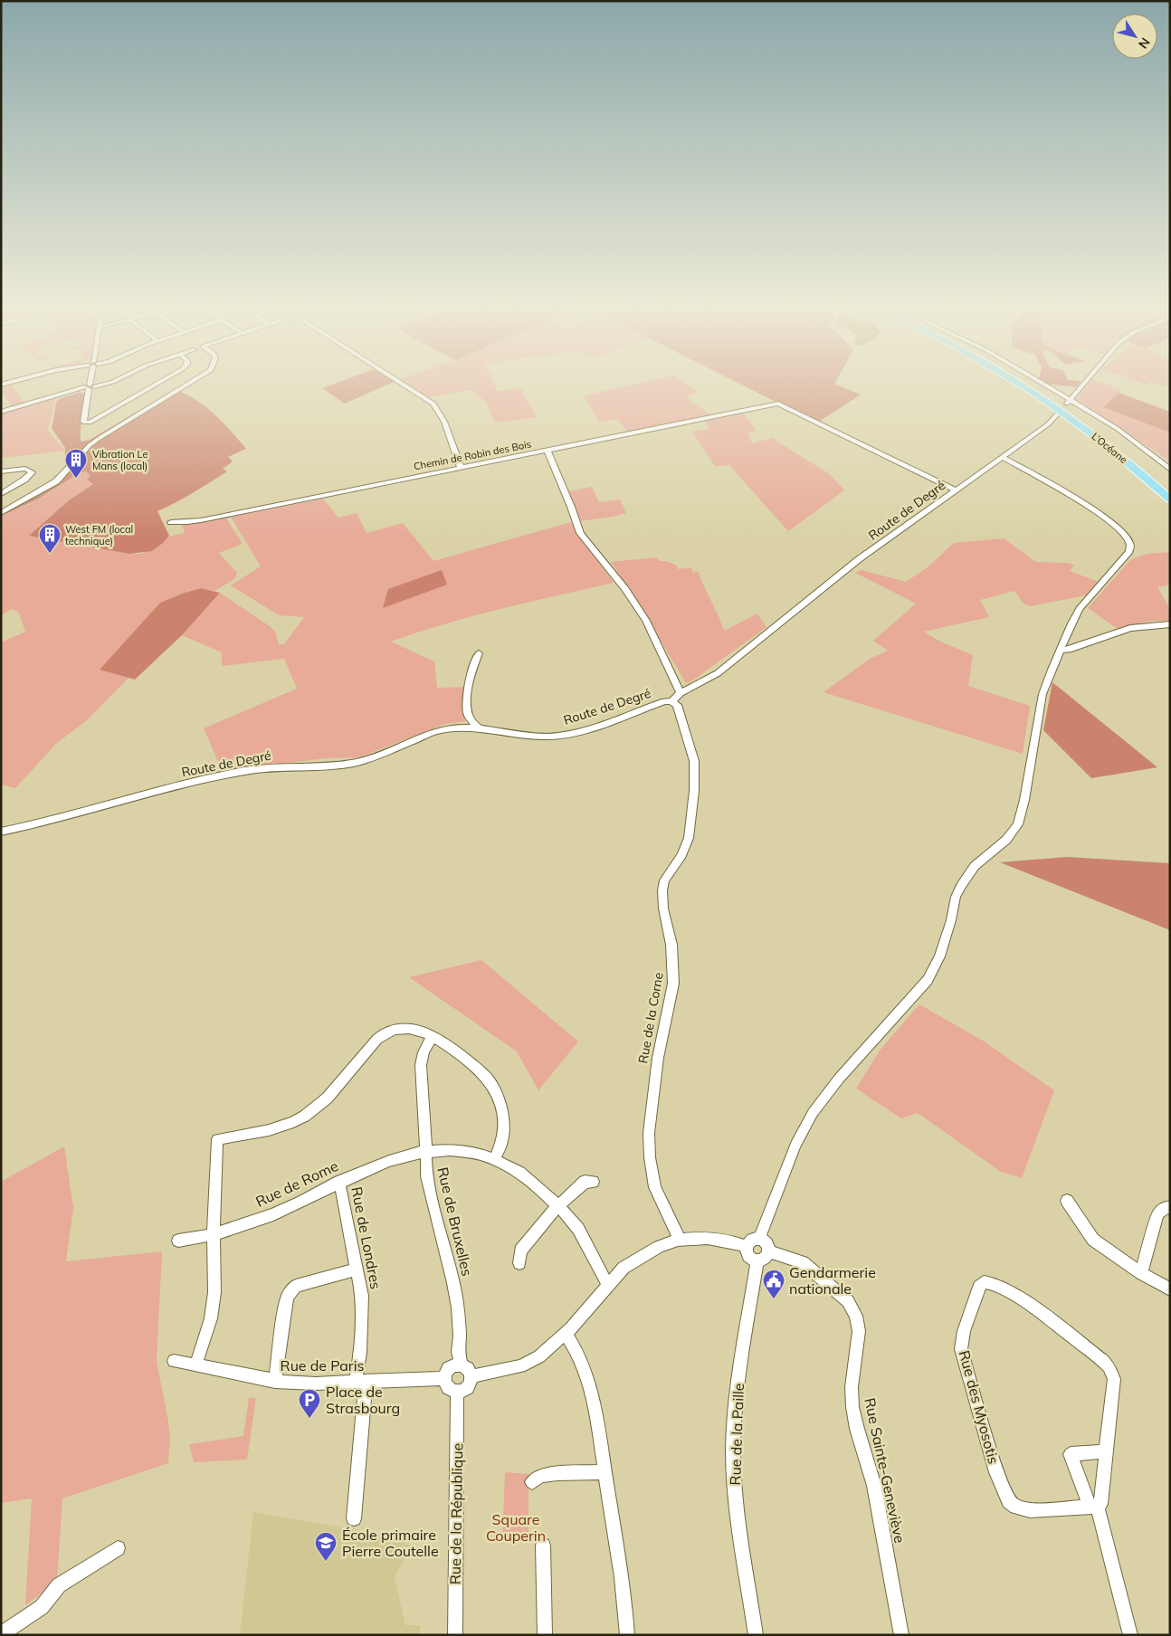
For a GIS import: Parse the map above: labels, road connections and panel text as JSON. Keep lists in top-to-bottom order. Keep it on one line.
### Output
{"streets":{"highway":["L’Océane"],"street":["Chemin de Robin des Bois","Route de Degré","Rue de la Corne","Rue de Rome","Rue de Bruxelles","Rue de Londres","Rue de Paris","Rue des Myosotis","Rue de la Paille","Rue Sainte-Geneviève","Rue de la République"]},"crossings":[["Chemin de Robin des Bois","Route de Degré"],["Route de Degré","Rue de la Corne"],["Rue de Rome","Rue de Bruxelles"],["Rue de Rome","Rue de Londres"],["Rue de Bruxelles","Rue de Paris"],["Rue de Bruxelles","Rue de la République"],["Rue de Londres","Rue de Paris"],["Rue de Paris","Rue de la République"],["Rue de la Paille","Rue Sainte-Geneviève"]],"parks":["Square Couperin"],"places":{"building":["Vibration Le Mans (local)","West FM (local technique)"],"public building":["Gendarmerie nationale"],"parking":["Place de Strasbourg"],"school or university":["École primaire Pierre Coutelle"]},"north":"bottom right"}
